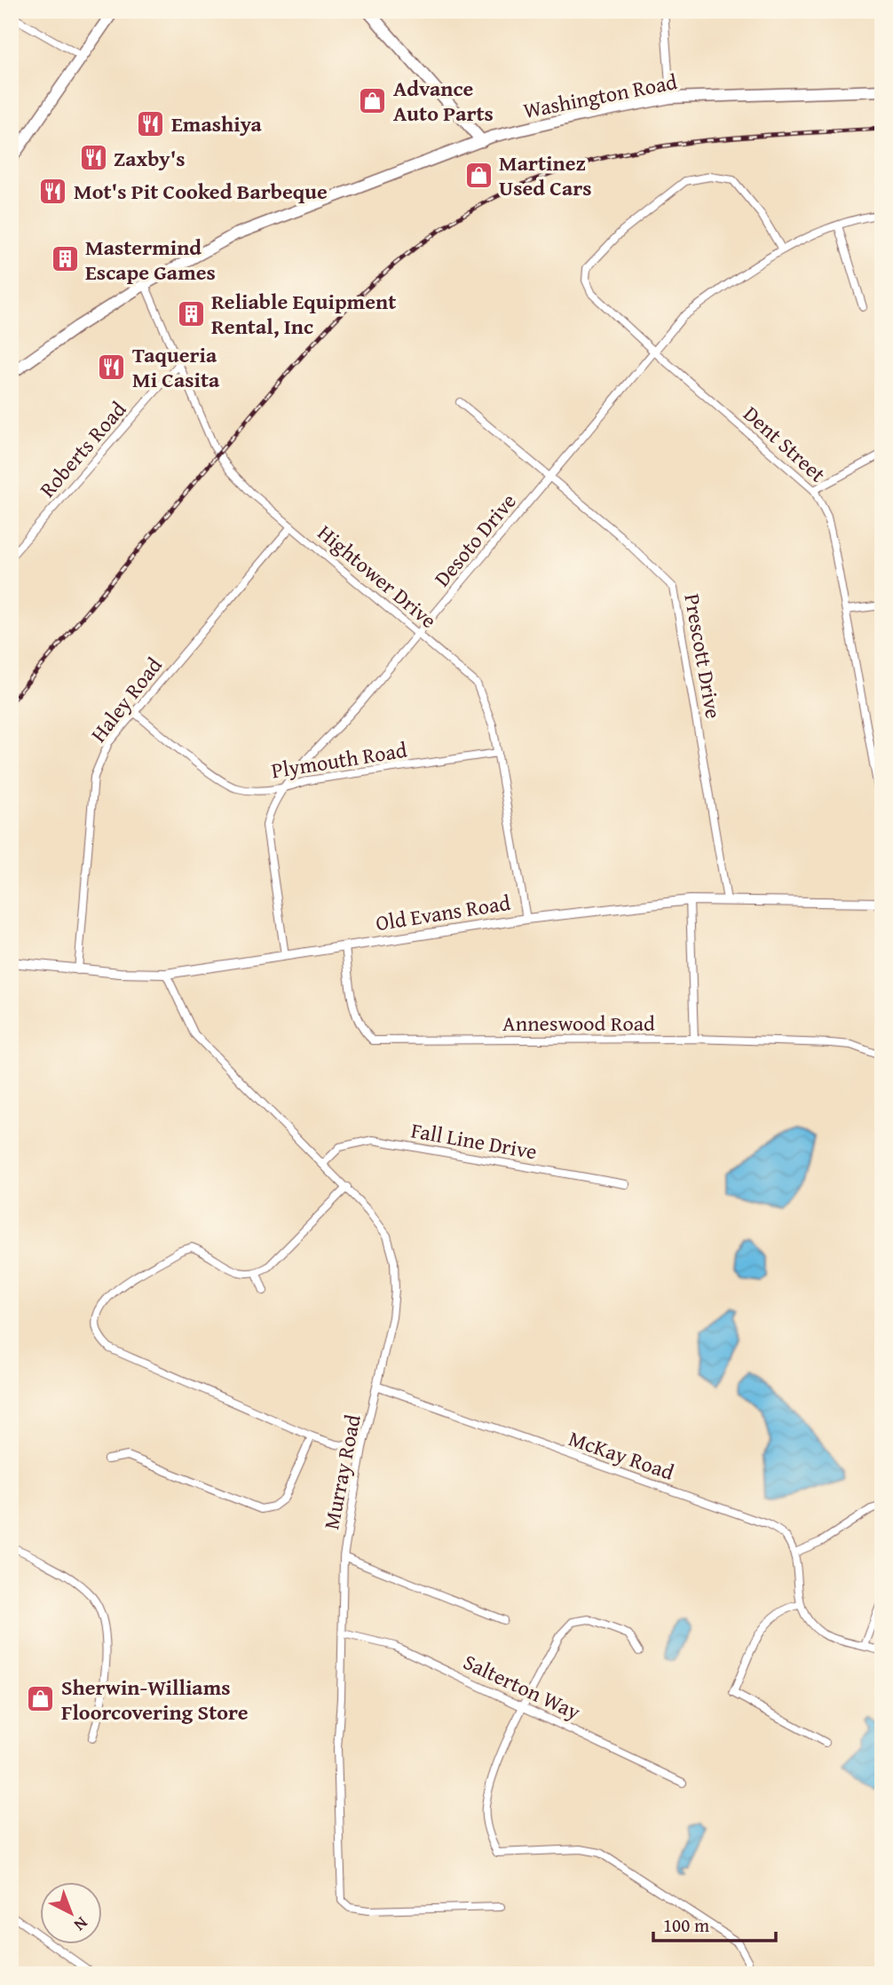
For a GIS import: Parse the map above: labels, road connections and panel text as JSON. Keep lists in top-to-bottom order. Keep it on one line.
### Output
{"streets":{"main road":["Washington Road"],"street":["Dent Street","Roberts Road","Desoto Drive","Hightower Drive","Prescott Drive","Haley Road","Plymouth Road","Old Evans Road","Anneswood Road","Fall Line Drive","McKay Road","Murray Road","Salterton Way"]},"crossings":[["Washington Road","Hightower Drive"],["Dent Street","Desoto Drive"],["Roberts Road","Hightower Drive"],["Desoto Drive","Hightower Drive"],["Desoto Drive","Prescott Drive"],["Desoto Drive","Plymouth Road"],["Desoto Drive","Old Evans Road"],["Hightower Drive","Haley Road"],["Hightower Drive","Plymouth Road"],["Hightower Drive","Old Evans Road"],["Prescott Drive","Old Evans Road"],["Haley Road","Plymouth Road"],["Haley Road","Old Evans Road"],["Old Evans Road","Anneswood Road"],["Old Evans Road","Murray Road"],["Fall Line Drive","Murray Road"],["McKay Road","Murray Road"],["Murray Road","Salterton Way"]],"places":{"shop":["Advance Auto Parts","Martinez Used Cars","Sherwin-Williams Floorcovering Store"],"restaurant":["Emashiya","Zaxby's","Mot's Pit Cooked Barbeque","Taqueria Mi Casita"],"building":["Mastermind Escape Games","Reliable Equipment Rental, Inc"]},"scale_bar":"100 m","north":"bottom right"}
